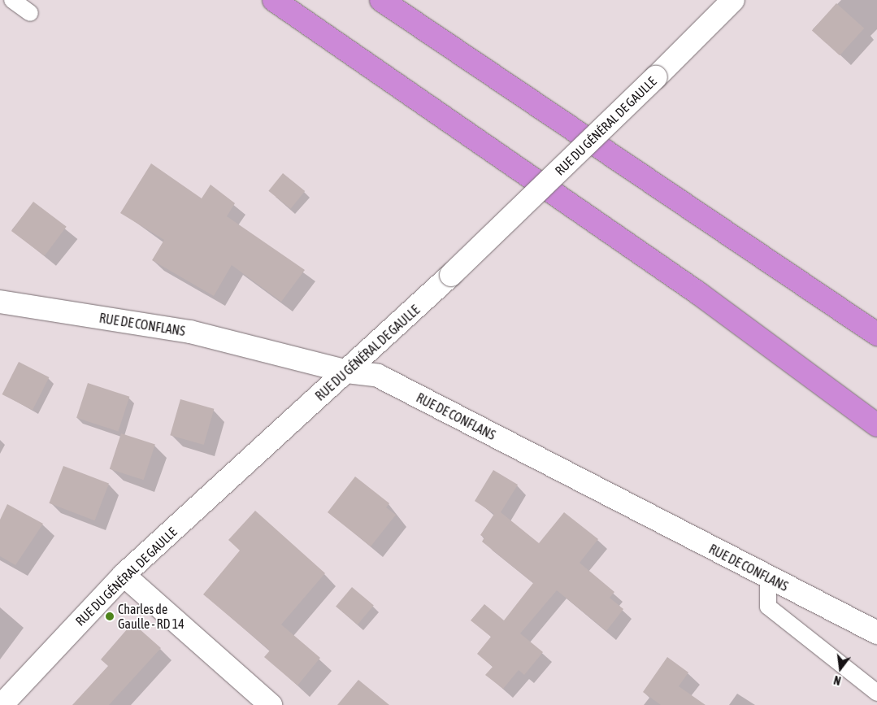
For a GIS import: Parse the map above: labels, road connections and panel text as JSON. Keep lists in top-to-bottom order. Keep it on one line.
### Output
{"streets":{"street":["RUE DU GÉNÉRAL DE GAULLE","RUE DE CONFLANS"]},"crossings":[["RUE DU GÉNÉRAL DE GAULLE","RUE DE CONFLANS"]],"places":["Charles de Gaulle - RD 14"],"north":"bottom"}
